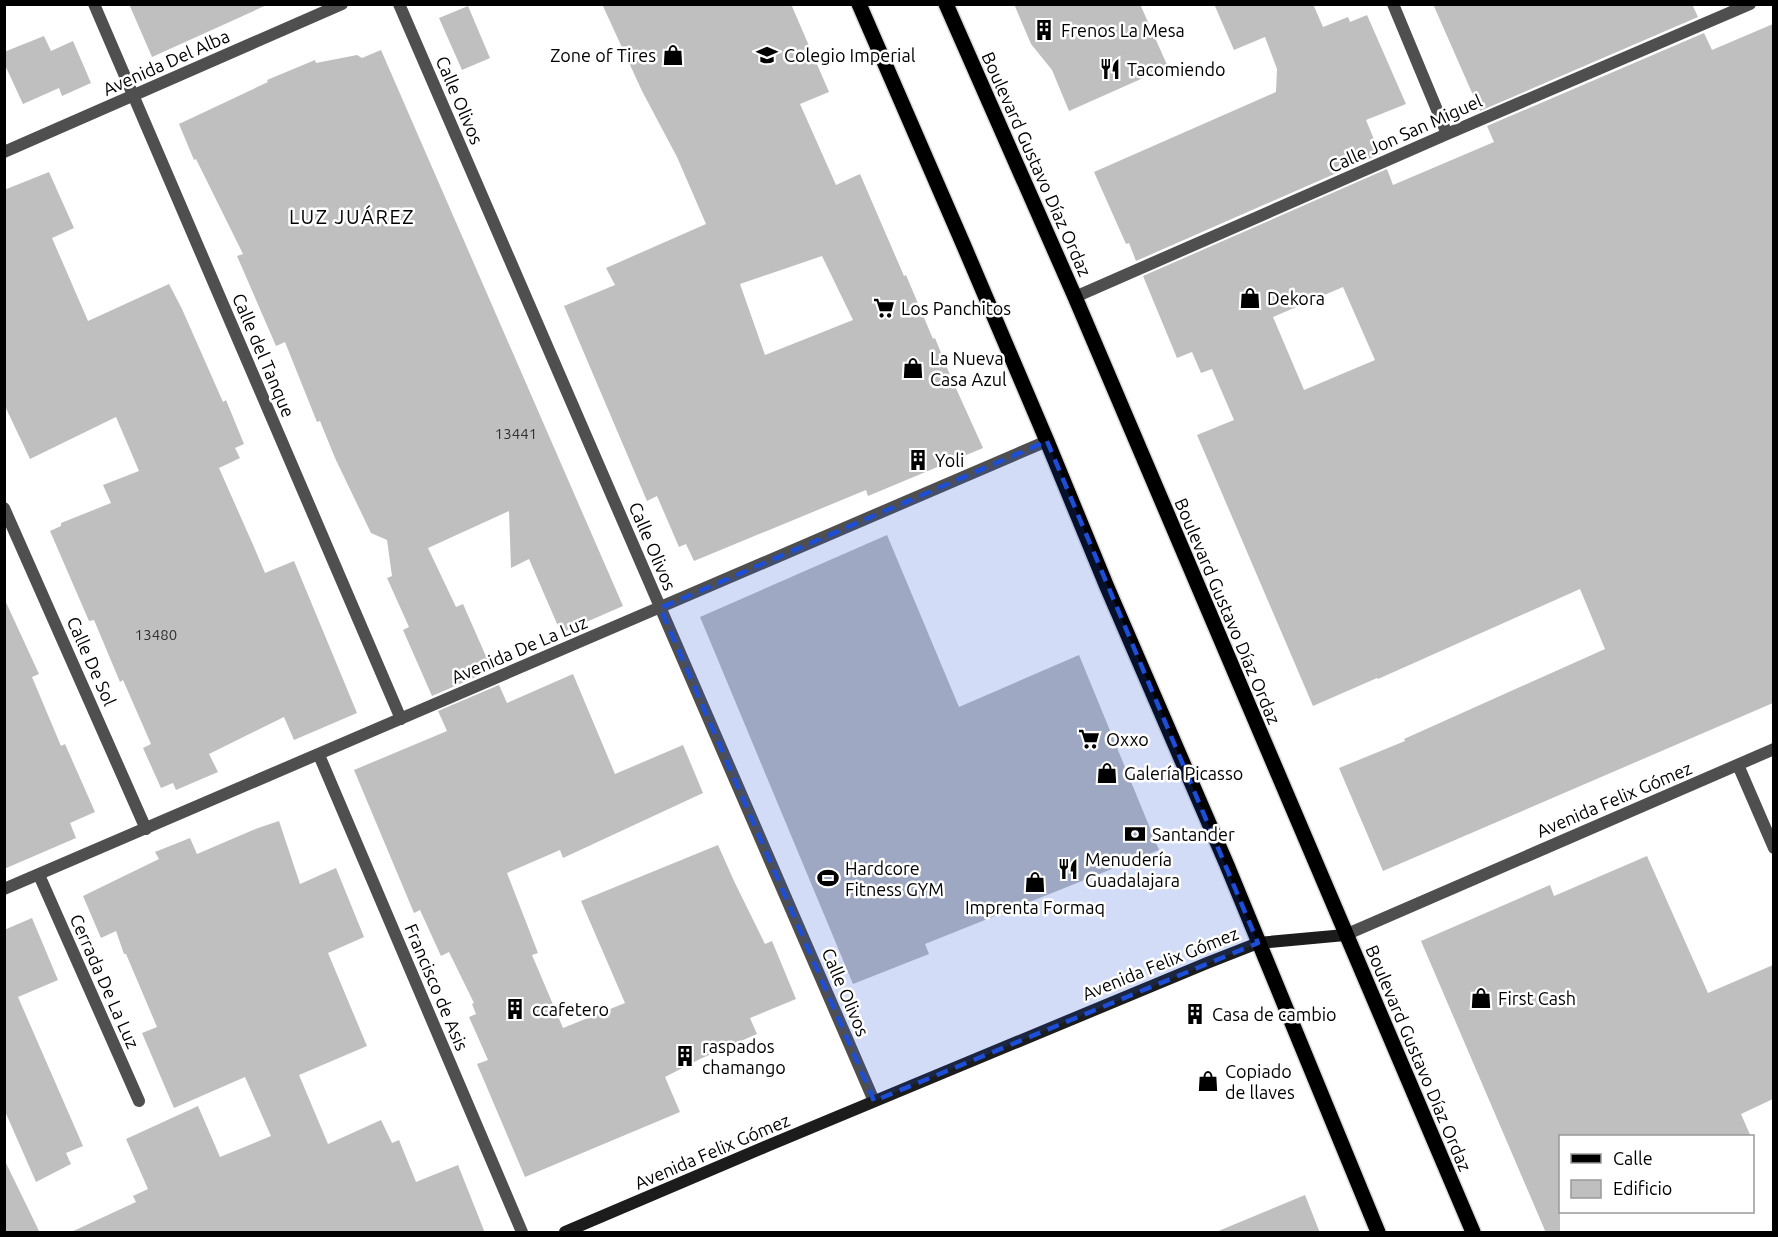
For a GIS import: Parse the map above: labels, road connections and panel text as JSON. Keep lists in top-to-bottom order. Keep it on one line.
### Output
{"streets":{"main road":["Boulevard Gustavo Díaz Ordaz","Avenida Felix Gómez"],"street":["Avenida Del Alba","Calle Olivos","Calle Jon San Miguel","Calle del Tanque","Avenida De La Luz","Calle De Sol","Cerrada De La Luz","Francisco de Asis"]},"crossings":[["Avenida Del Alba","Calle del Tanque"],["Calle Olivos","Avenida De La Luz"],["Calle Olivos","Avenida Felix Gómez"],["Calle Jon San Miguel","Boulevard Gustavo Díaz Ordaz"],["Boulevard Gustavo Díaz Ordaz","Avenida Felix Gómez"],["Calle del Tanque","Avenida De La Luz"],["Avenida De La Luz","Calle De Sol"],["Avenida De La Luz","Cerrada De La Luz"],["Avenida De La Luz","Francisco de Asis"]],"districts":["LUZ JUÁREZ"],"places":{"building":["Frenos La Mesa","Yoli","ccafetero","Casa de cambio","raspados chamango"],"shop":["Zone of Tires","Dekora","La Nueva Casa Azul","Galería Picasso","Imprenta Formaq","First Cash","Copiado de llaves"],"school or university":["Colegio Imperial"],"restaurant":["Tacomiendo","Menudería Guadalajara"],"supermarket":["Los Panchitos","Oxxo"],"bank":["Santander"],"sports":["Hardcore Fitness GYM"]},"house_numbers":["13441","13480"],"legend":["Calle","Edificio"]}
